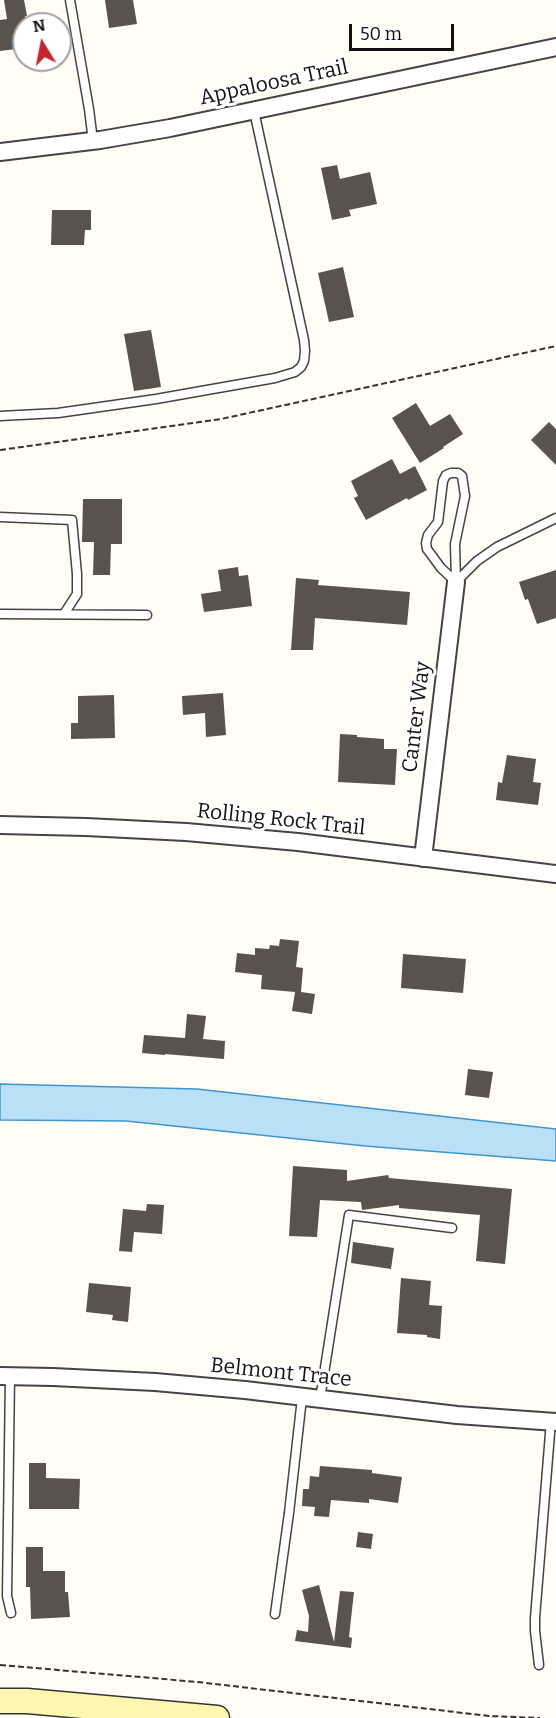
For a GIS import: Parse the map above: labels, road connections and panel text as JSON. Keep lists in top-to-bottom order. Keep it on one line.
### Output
{"streets":{"street":["Appaloosa Trail","Canter Way","Rolling Rock Trail","Belmont Trace"]},"crossings":[["Canter Way","Rolling Rock Trail"]],"scale_bar":"50 m","north":"top"}
